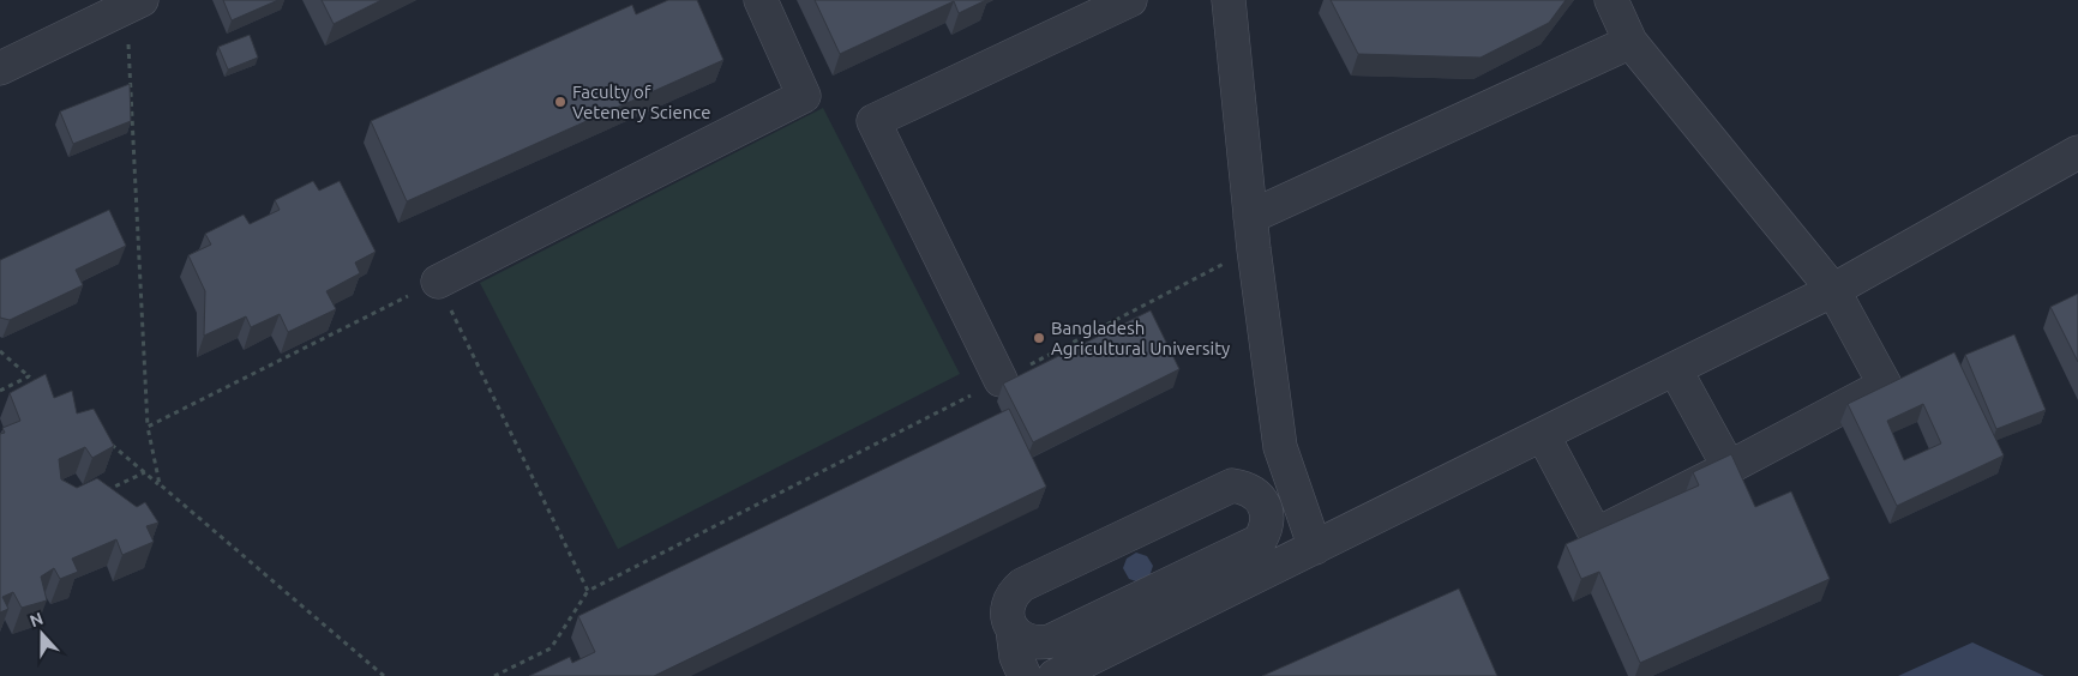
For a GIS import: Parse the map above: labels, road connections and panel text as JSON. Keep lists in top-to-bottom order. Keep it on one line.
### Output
{"places":["Faculty of Vetenery Science","Bangladesh Agricultural University"],"north":"top"}
